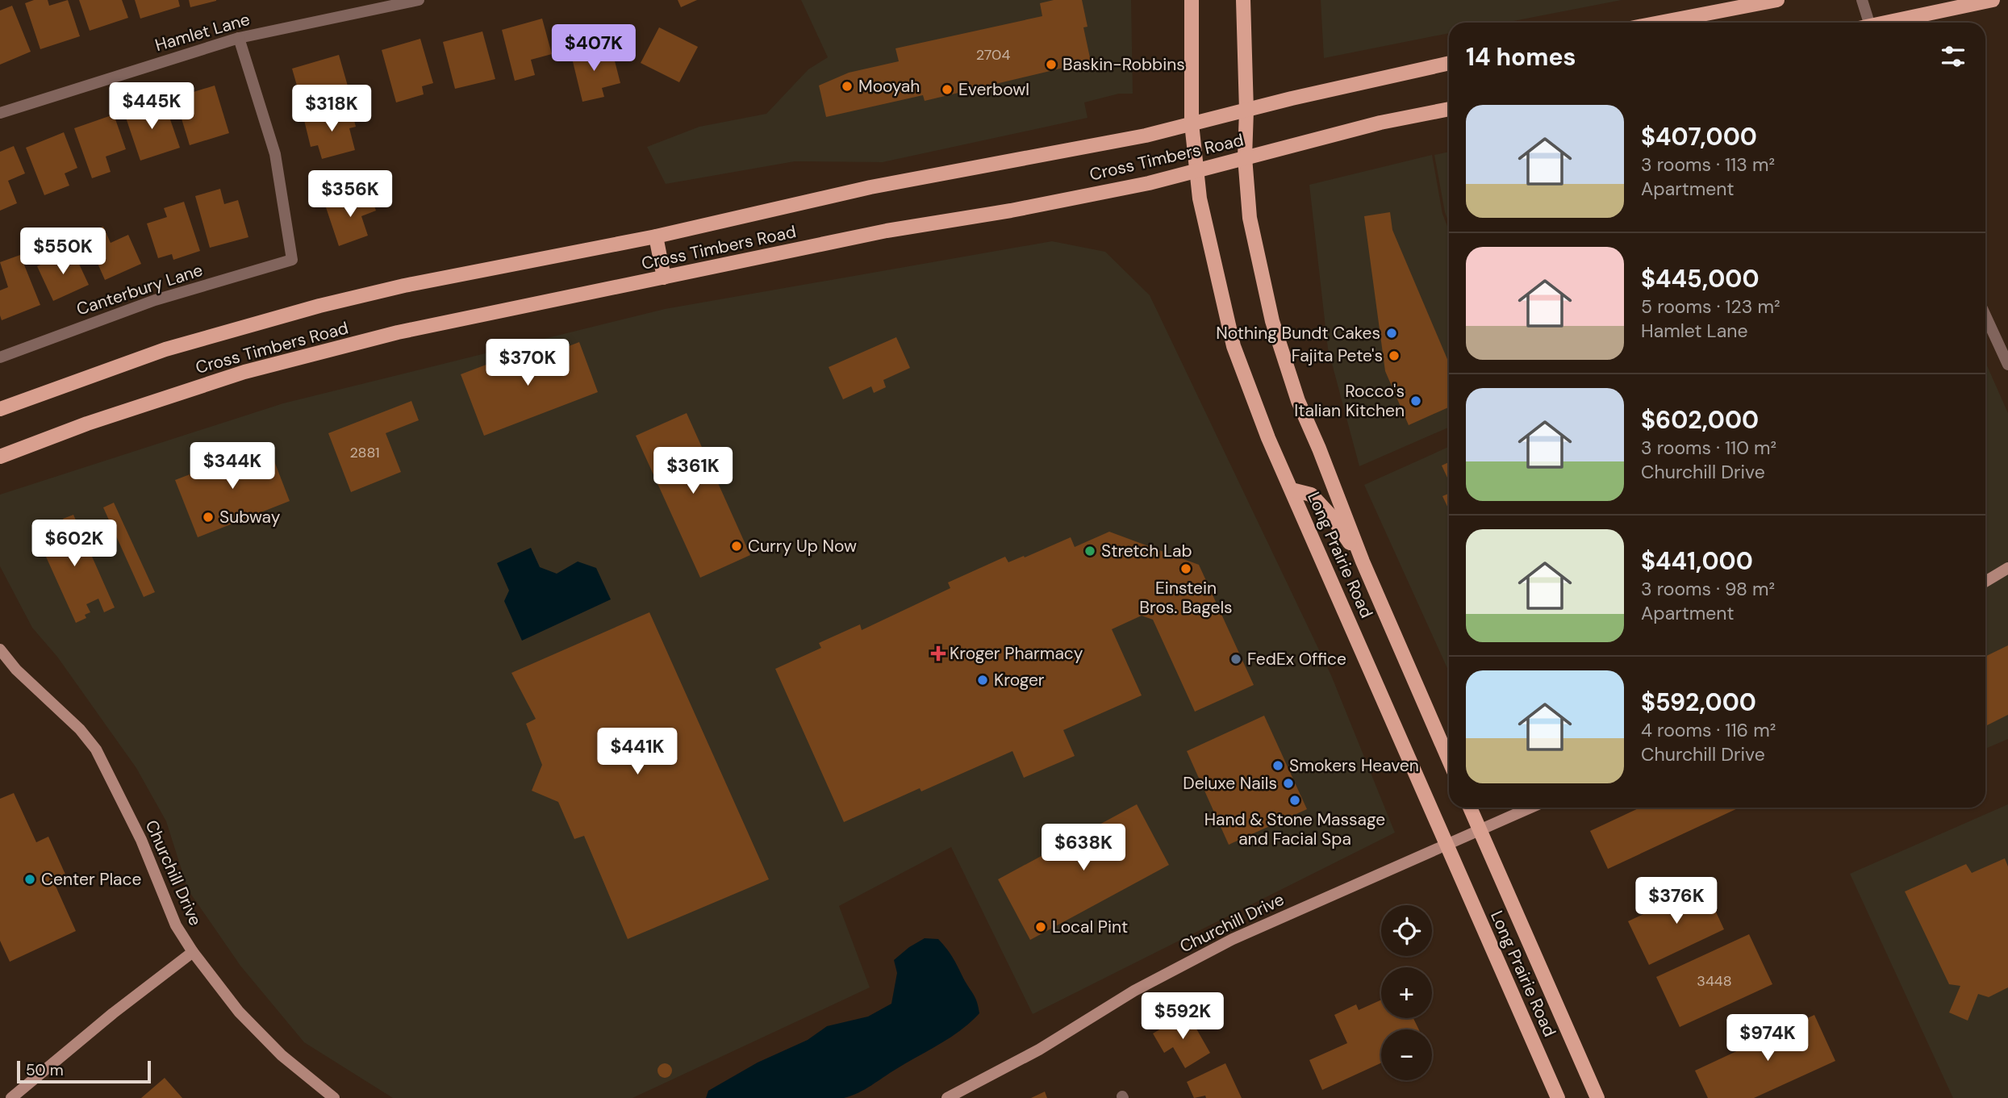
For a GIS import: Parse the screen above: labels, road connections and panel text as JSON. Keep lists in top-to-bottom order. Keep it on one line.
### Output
{"streets":{"main road":["Cross Timbers Road","Long Prairie Road"],"street":["Hamlet Lane","Canterbury Lane","Churchill Drive"]},"crossings":[["Hamlet Lane","Canterbury Lane"],["Cross Timbers Road","Long Prairie Road"],["Long Prairie Road","Churchill Drive"]],"places":{"other":["Baskin-Robbins","Mooyah","Everbowl","Nothing Bundt Cakes","Fajita Pete's","Rocco's Italian Kitchen","Subway","Curry Up Now","Stretch Lab","Einstein Bros. Bagels","FedEx Office","Kroger","Smokers Heaven","Deluxe Nails","Hand & Stone Massage and Facial Spa","Center Place","Local Pint"],"health":["Kroger Pharmacy"]},"house_numbers":["2704","2881","3448"],"scale_bar":"50 m","page":{"heading":"14 homes","price":["$407K","$445K","$318K","$356K","$550K","$370K","$344K","$361K","$602K","$441K","$638K","$376K","$592K","$974K"],"list":[{"name":"$407,000","note":"3 rooms · 113 m² · Apartment"},{"name":"$445,000","note":"5 rooms · 123 m² · Hamlet Lane"},{"name":"$602,000","note":"3 rooms · 110 m² · Churchill Drive"},{"name":"$441,000","note":"3 rooms · 98 m² · Apartment"},{"name":"$592,000","note":"4 rooms · 116 m² · Churchill Drive"}],"map_buttons":["+","−"],"scale":"50 m"}}
